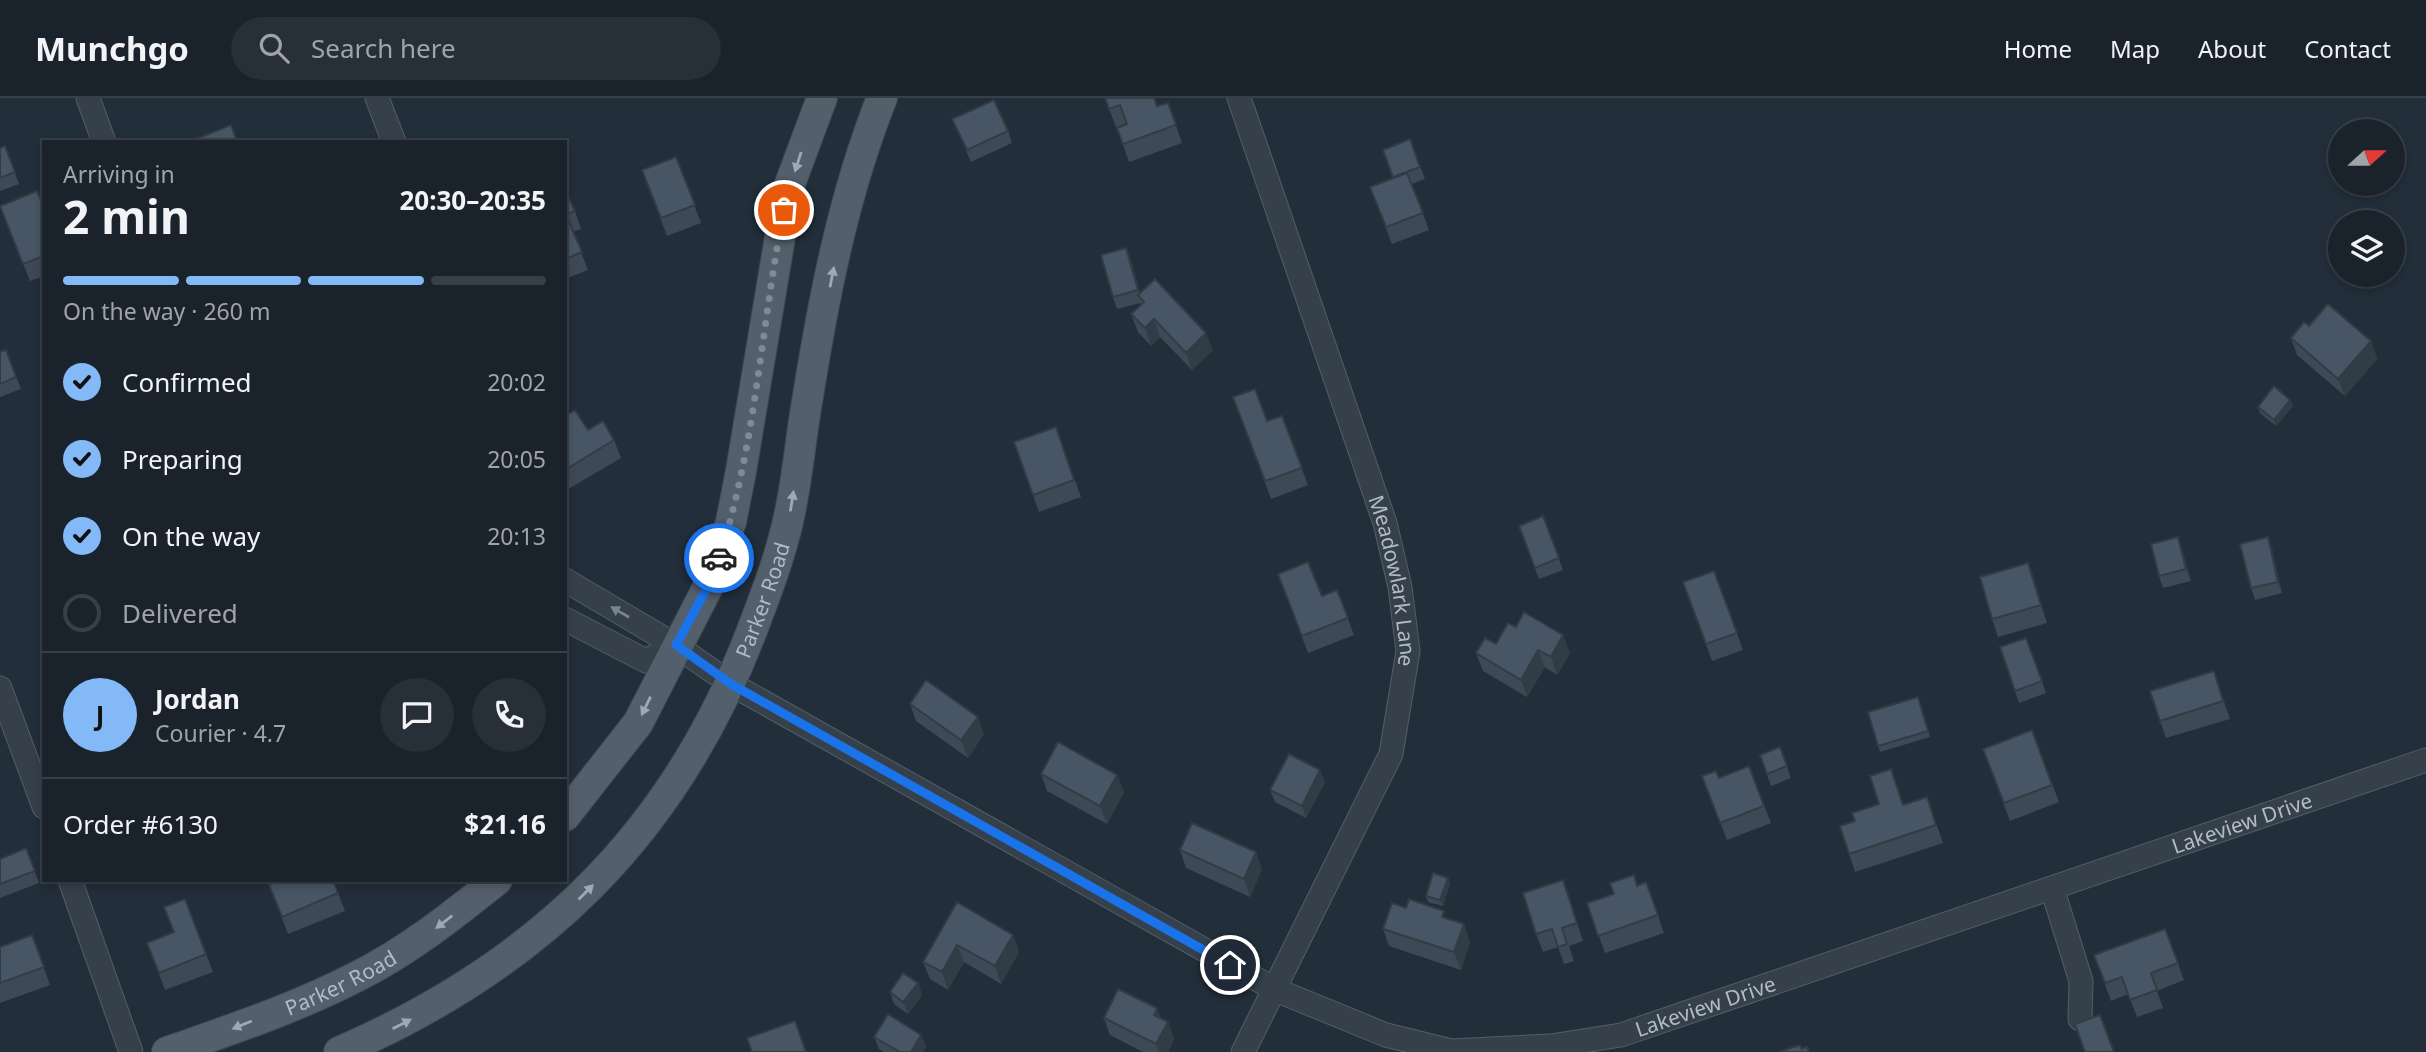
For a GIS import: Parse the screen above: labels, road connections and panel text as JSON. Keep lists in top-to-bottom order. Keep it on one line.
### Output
{"streets":{"main road":["Parker Road"],"street":["Meadowlark Lane","Lakeview Drive"]},"crossings":[["Meadowlark Lane","Lakeview Drive"],["Parker Road","Lakeview Drive"]],"north":"right","page":{"header":"Munchgo","search":"Search here","nav":["Home","Map","About","Contact"],"heading":["2 min","Arriving in","20:30–20:35"],"panel":["Jordan","Courier · 4.7","Order #6130","$21.16"],"bar":"On the way · 260 m","list":[["Confirmed","20:02"],["Preparing","20:05"],["On the way","20:13"],"Delivered"],"round":"J"}}
